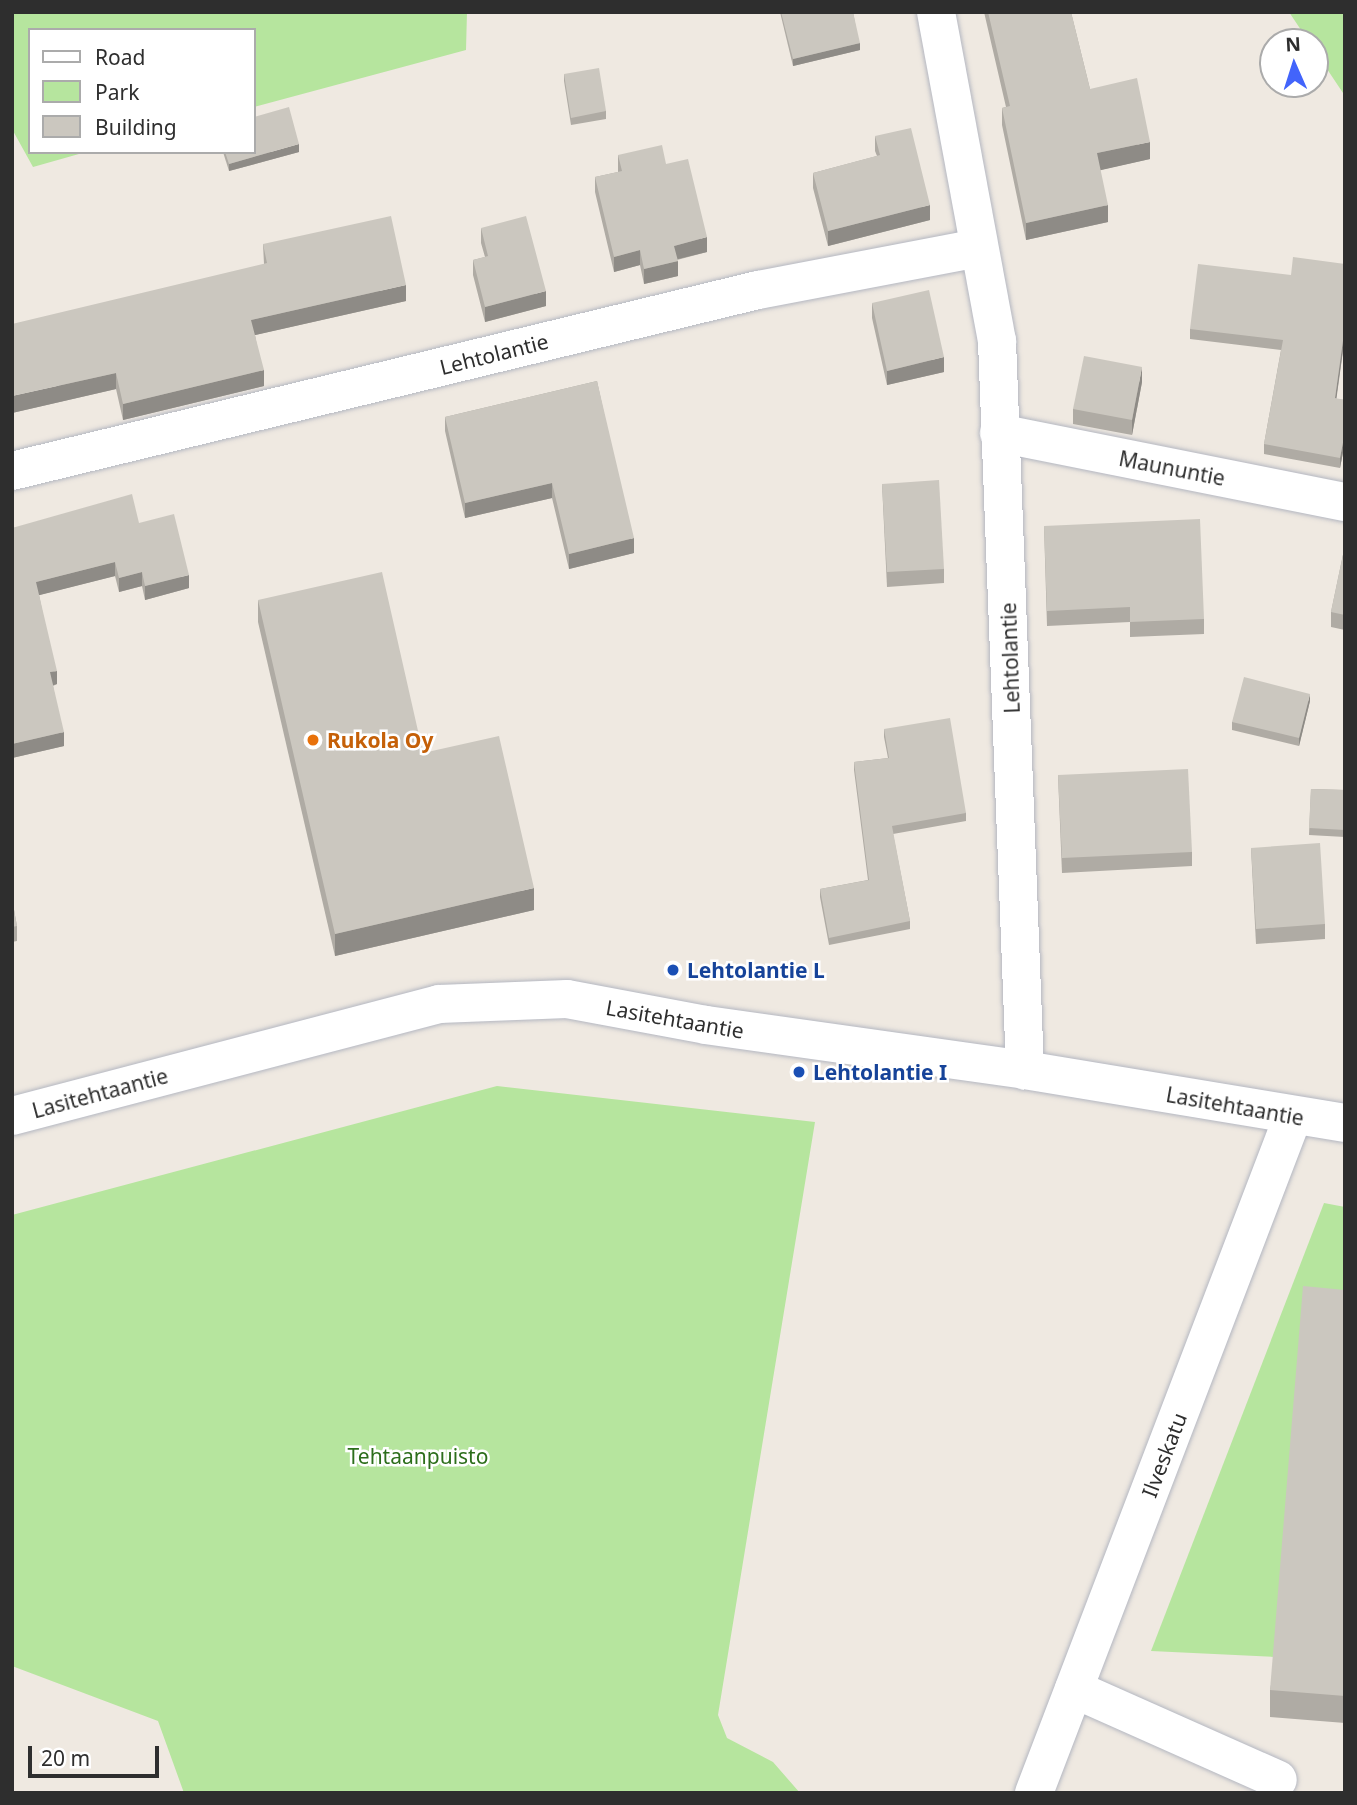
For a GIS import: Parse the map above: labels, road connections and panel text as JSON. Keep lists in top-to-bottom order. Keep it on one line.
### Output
{"streets":{"street":["Lehtolantie","Maununtie","Lasitehtaantie","Ilveskatu"]},"crossings":[["Lehtolantie","Maununtie"],["Lehtolantie","Lasitehtaantie"],["Lasitehtaantie","Ilveskatu"]],"parks":["Tehtaanpuisto"],"places":["Rukola Oy","Lehtolantie L","Lehtolantie I"],"legend":["Road","Park","Building"],"scale_bar":"20 m","north":"top"}
